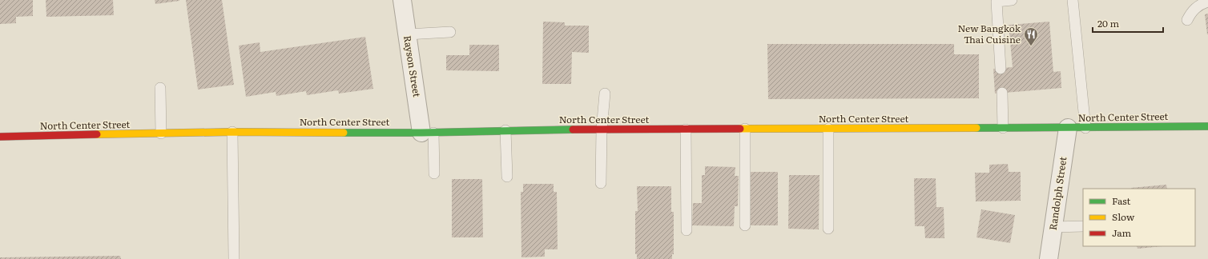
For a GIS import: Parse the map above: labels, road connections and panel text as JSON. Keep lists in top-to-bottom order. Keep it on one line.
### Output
{"streets":{"main road":["North Center Street"],"street":["Rayson Street","Randolph Street"]},"crossings":[["Rayson Street","North Center Street"],["North Center Street","Randolph Street"]],"places":{"restaurant":["New Bangkok Thai Cuisine"]},"legend":["Fast","Slow","Jam"],"scale_bar":"20 m"}
